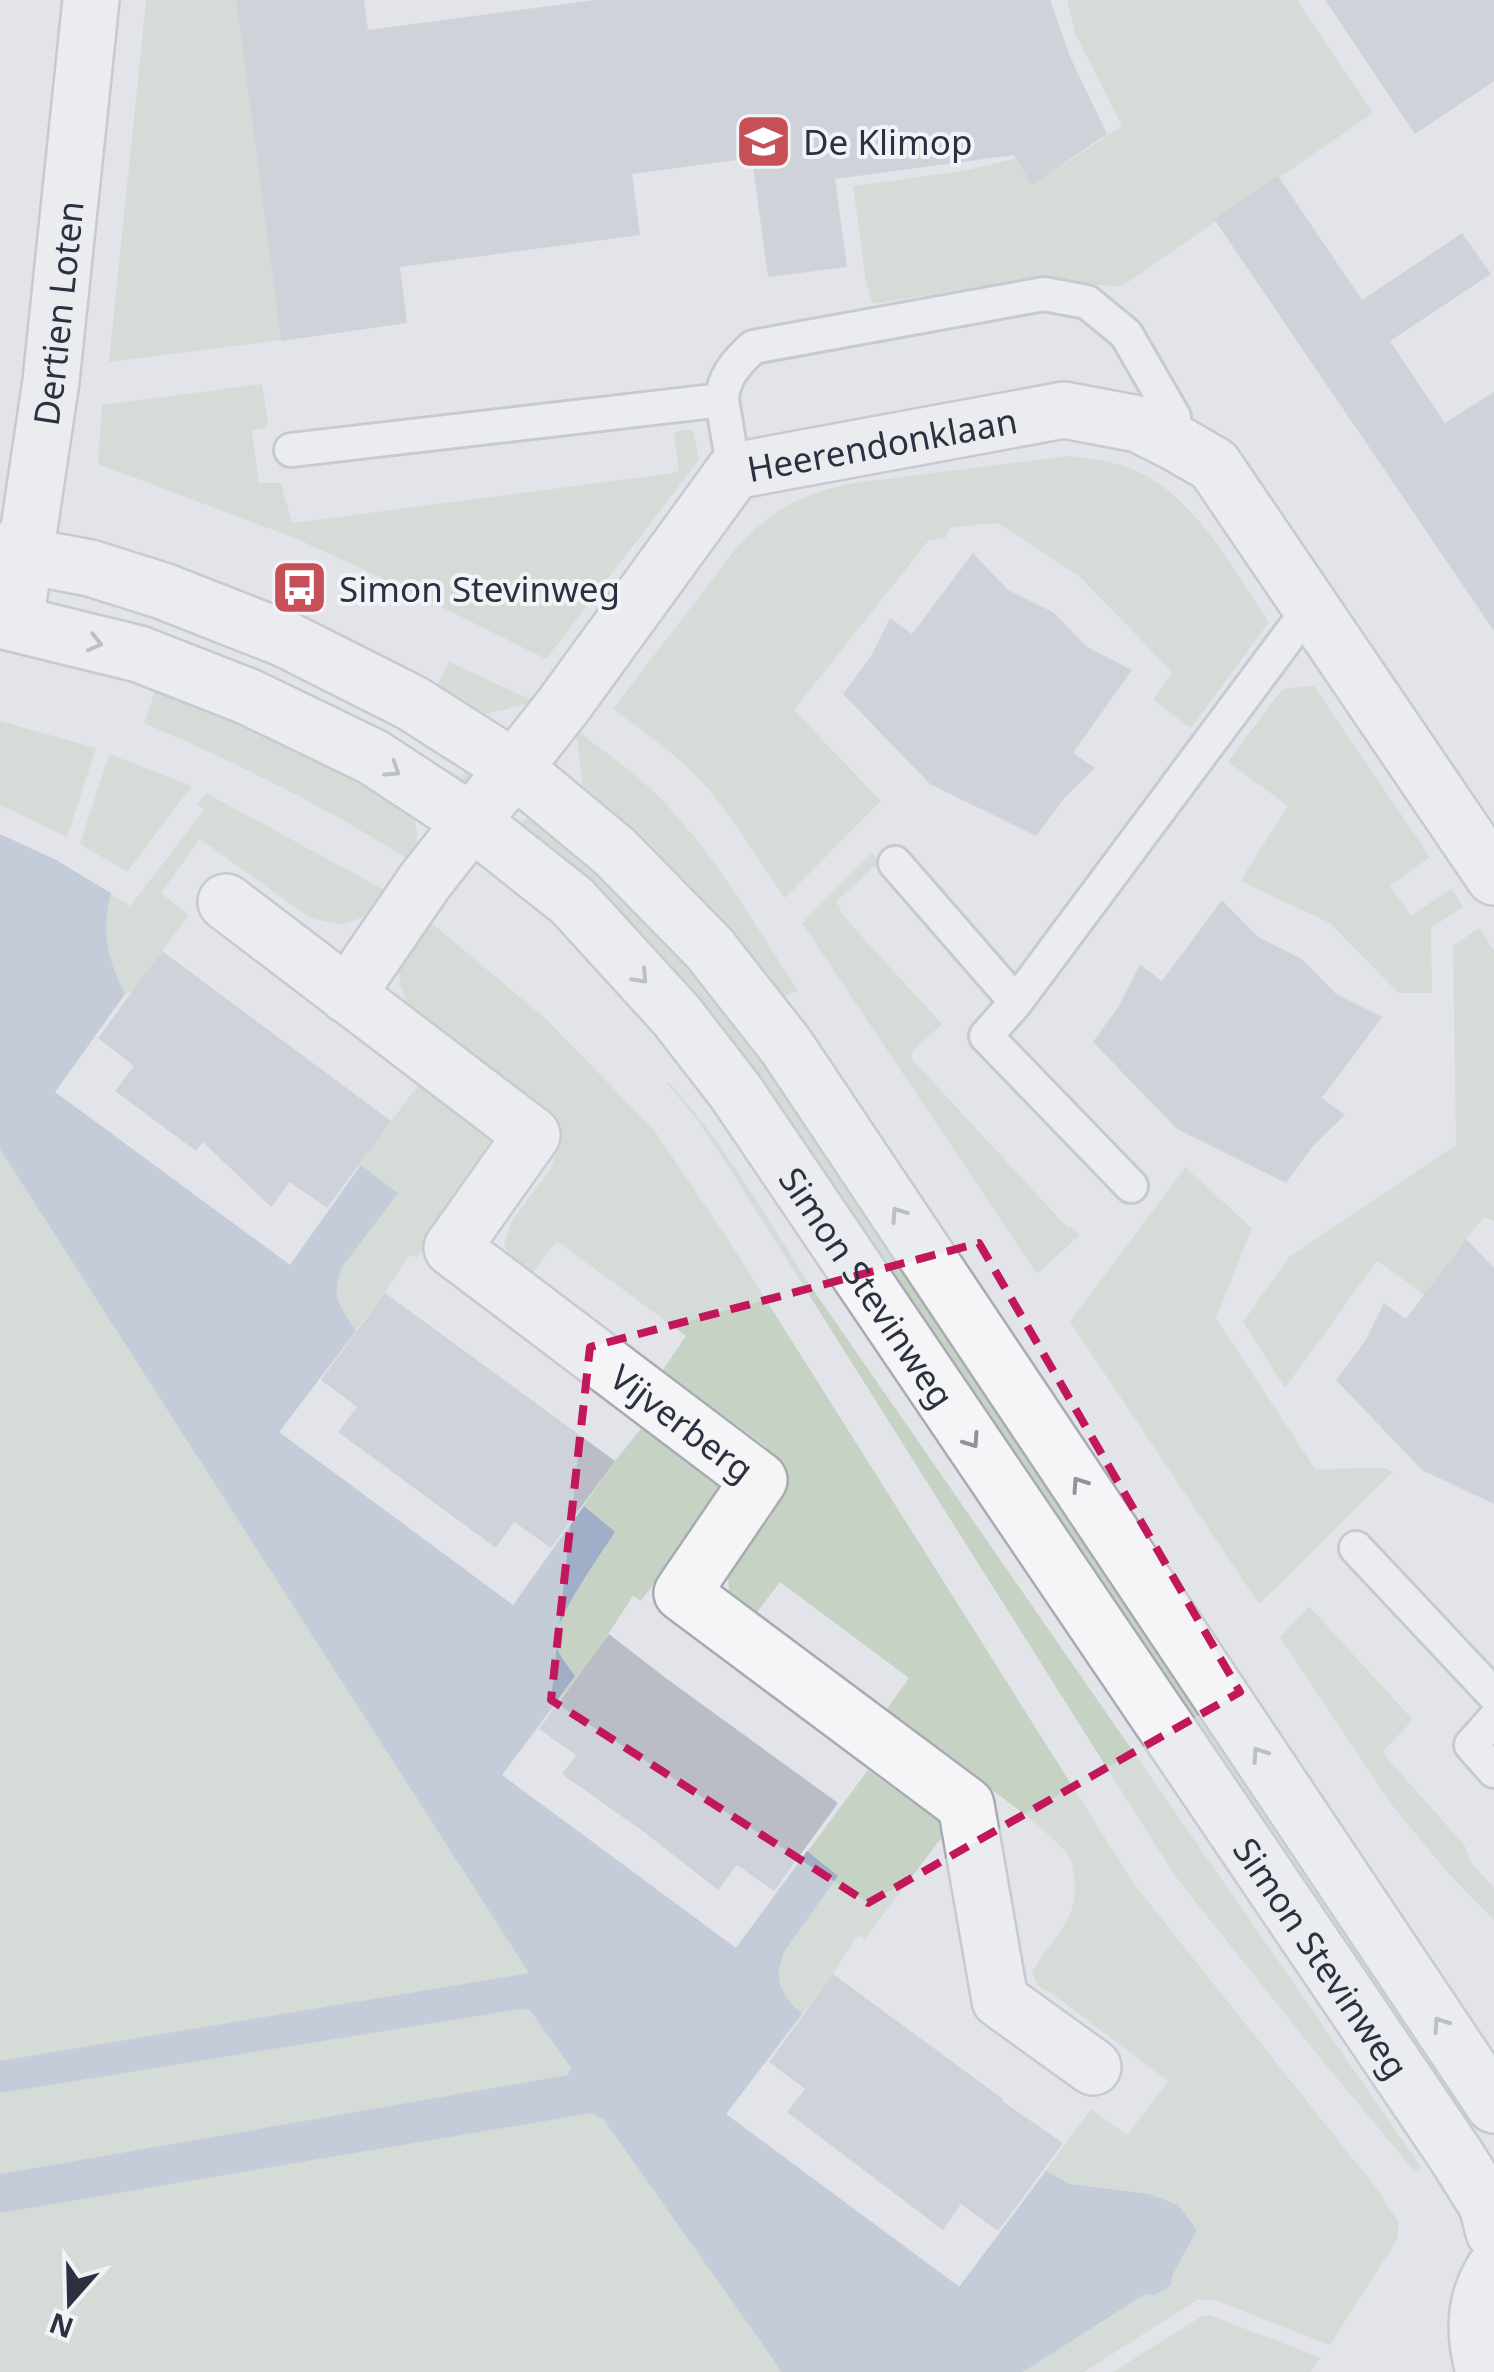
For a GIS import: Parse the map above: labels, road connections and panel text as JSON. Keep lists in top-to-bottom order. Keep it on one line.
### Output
{"streets":{"street":["Dertien Loten","Heerendonklaan","Simon Stevinweg","Vijverberg"]},"crossings":[["Dertien Loten","Simon Stevinweg"],["Heerendonklaan","Simon Stevinweg"]],"places":{"school or university":["De Klimop"],"bus stop":["Simon Stevinweg"]},"north":"bottom"}
